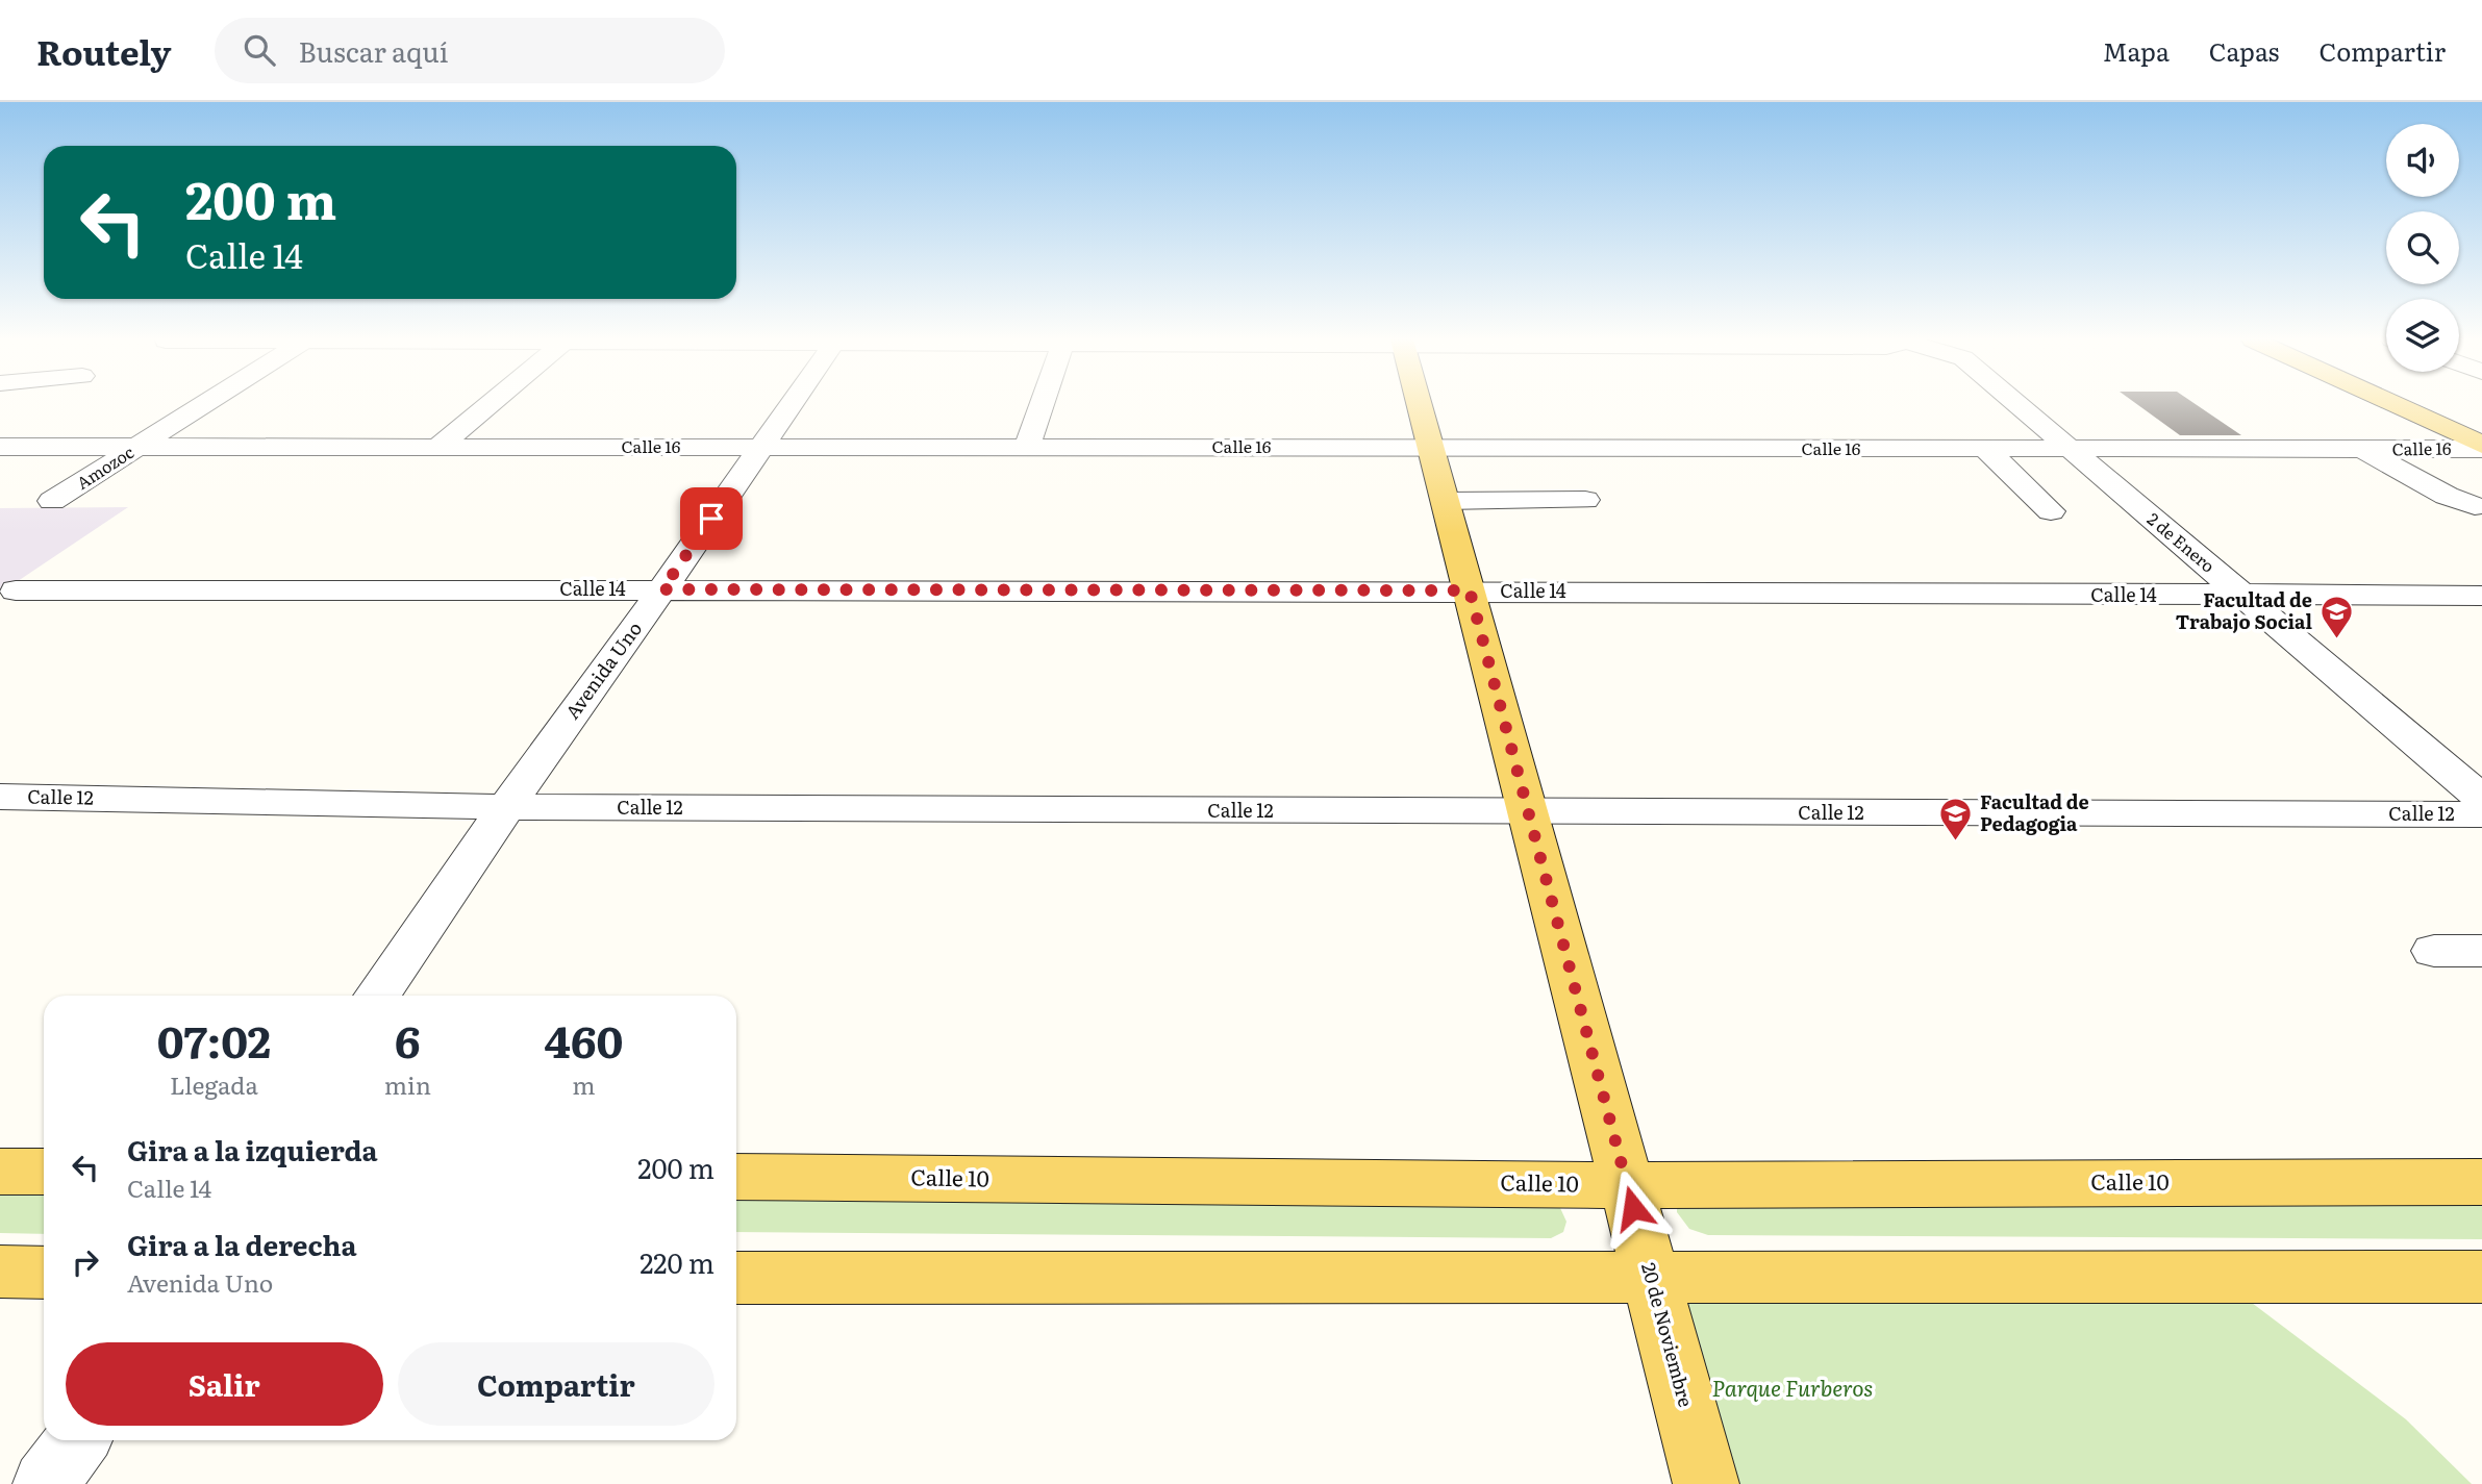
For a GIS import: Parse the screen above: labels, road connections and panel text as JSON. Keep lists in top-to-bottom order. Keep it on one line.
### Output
{"streets":{"main road":["Calle 10","20 de Noviembre"],"street":["Calle 16","Amozoc","2 de Enero","Calle 14","Avenida Uno","Calle 12"]},"crossings":[["Calle 16","Amozoc"],["Calle 16","2 de Enero"],["Calle 16","Avenida Uno"],["Calle 16","20 de Noviembre"],["2 de Enero","Calle 14"],["Calle 14","Avenida Uno"],["Calle 14","20 de Noviembre"],["Avenida Uno","Calle 12"],["Calle 12","20 de Noviembre"],["Calle 10","20 de Noviembre"]],"parks":["Parque Furberos"],"places":{"school or university":["Facultad de Trabajo Social","Facultad de Pedagogia"]},"page":{"header":"Routely","search":"Buscar aquí","nav":["Mapa","Capas","Compartir"],"turn":["200 m","Calle 14"],"eta":["07:02","Llegada","6","min","460","m"],"list":[{"name":"Gira a la izquierda","note":"Calle 14","value":"200 m"},{"name":"Gira a la derecha","note":"Avenida Uno","value":"220 m"}],"buttons":["Salir","Compartir"]}}
